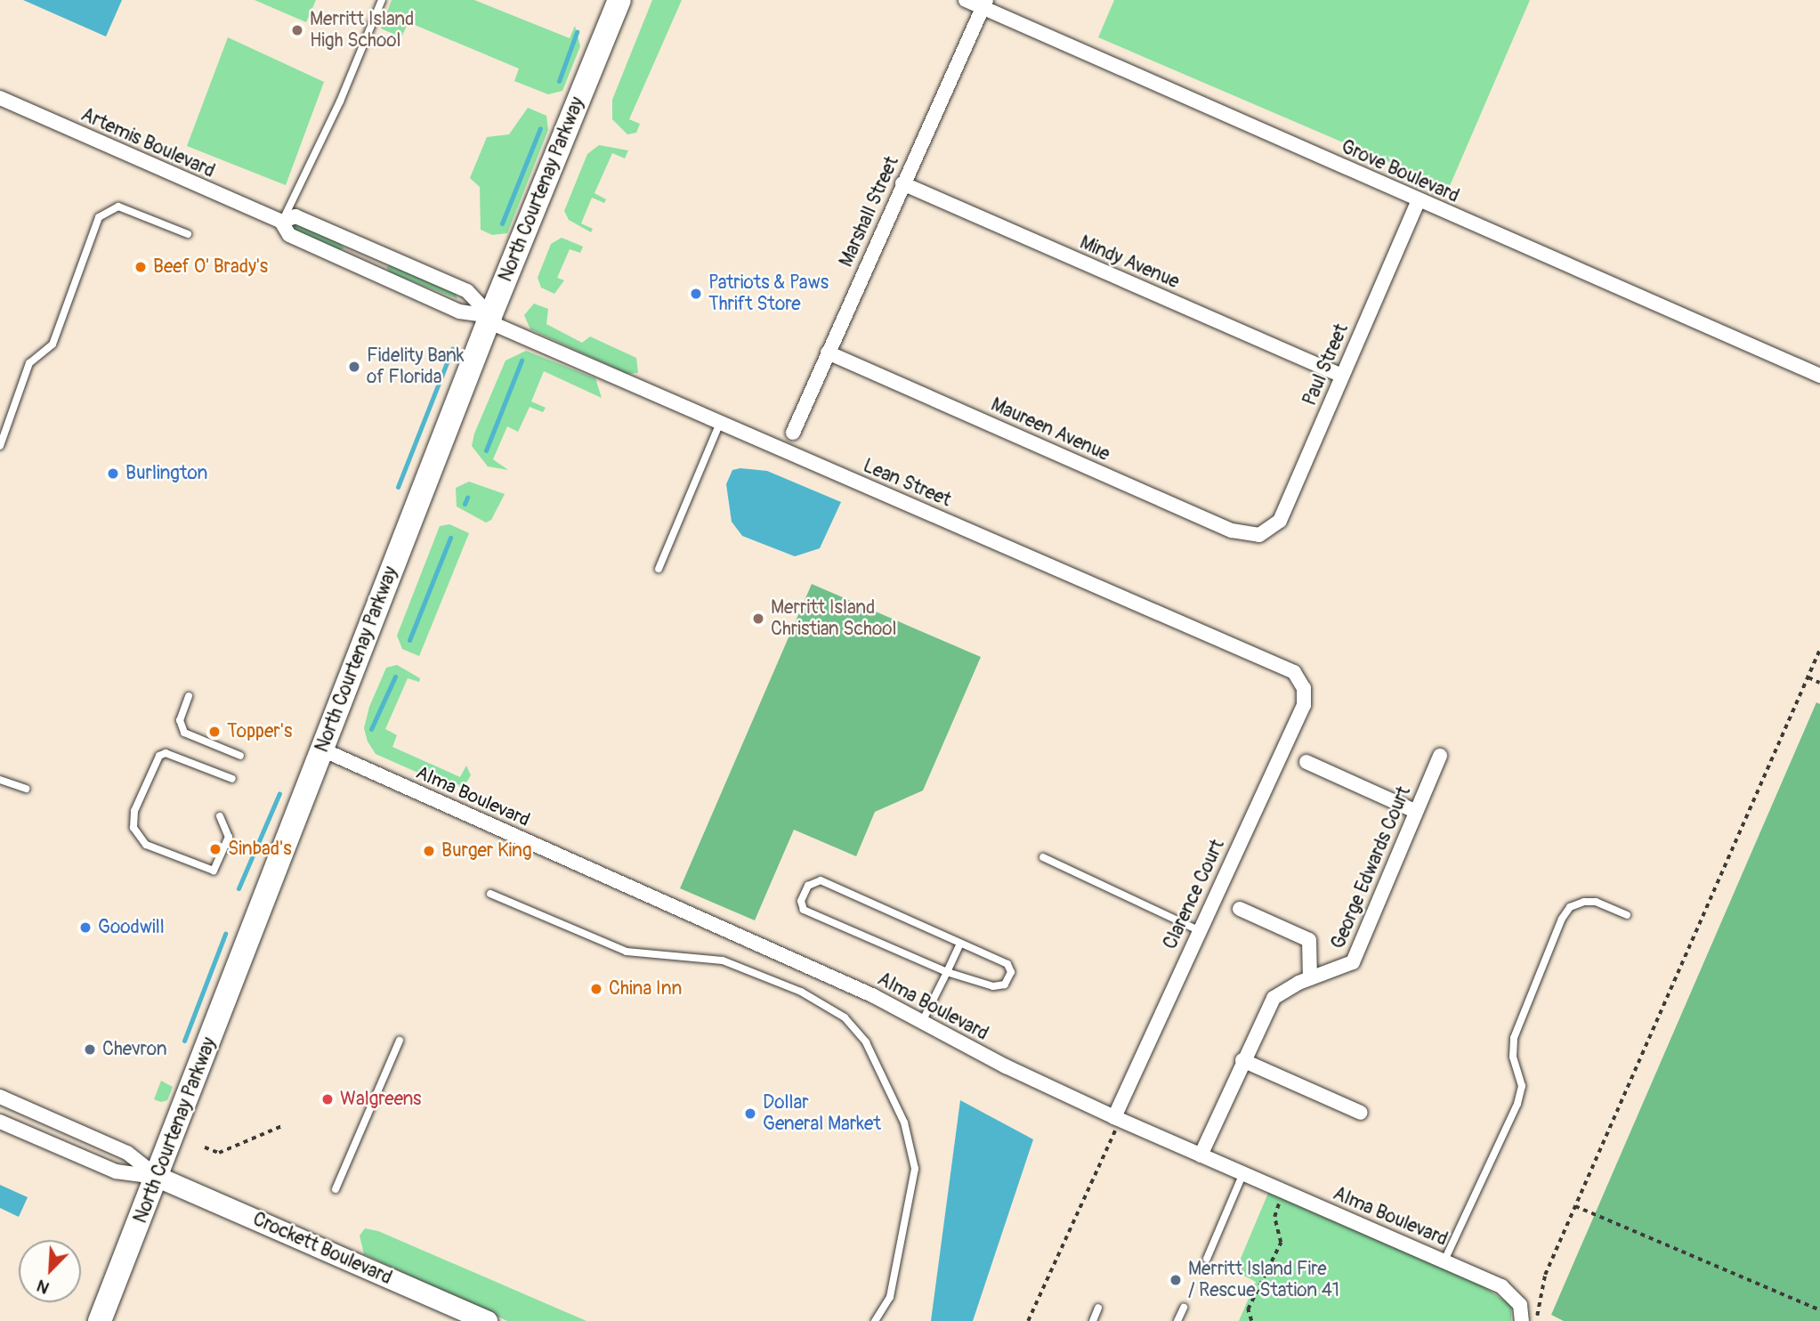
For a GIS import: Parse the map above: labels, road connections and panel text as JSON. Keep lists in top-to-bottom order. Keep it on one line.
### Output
{"streets":{"main road":["North Courtenay Parkway"],"street":["Artemis Boulevard","Grove Boulevard","Marshall Street","Mindy Avenue","Paul Street","Maureen Avenue","Lean Street","Alma Boulevard","George Edwards Court","Clarence Court","Crockett Boulevard"]},"crossings":[["Artemis Boulevard","North Courtenay Parkway"],["Artemis Boulevard","Lean Street"],["Grove Boulevard","Marshall Street"],["Grove Boulevard","Paul Street"],["North Courtenay Parkway","Lean Street"],["North Courtenay Parkway","Alma Boulevard"],["North Courtenay Parkway","Crockett Boulevard"],["Marshall Street","Mindy Avenue"],["Marshall Street","Maureen Avenue"],["Mindy Avenue","Paul Street"],["Paul Street","Maureen Avenue"],["Lean Street","Clarence Court"],["Alma Boulevard","George Edwards Court"],["Alma Boulevard","Clarence Court"]],"places":["Merritt Island High School","Beef O' Brady's","Patriots & Paws Thrift Store","Fidelity Bank of Florida","Burlington","Merritt Island Christian School","Topper's","Sinbad's","Burger King","Goodwill","China Inn","Chevron","Walgreens","Dollar General Market","Merritt Island Fire / Rescue Station 41"],"north":"bottom left"}
